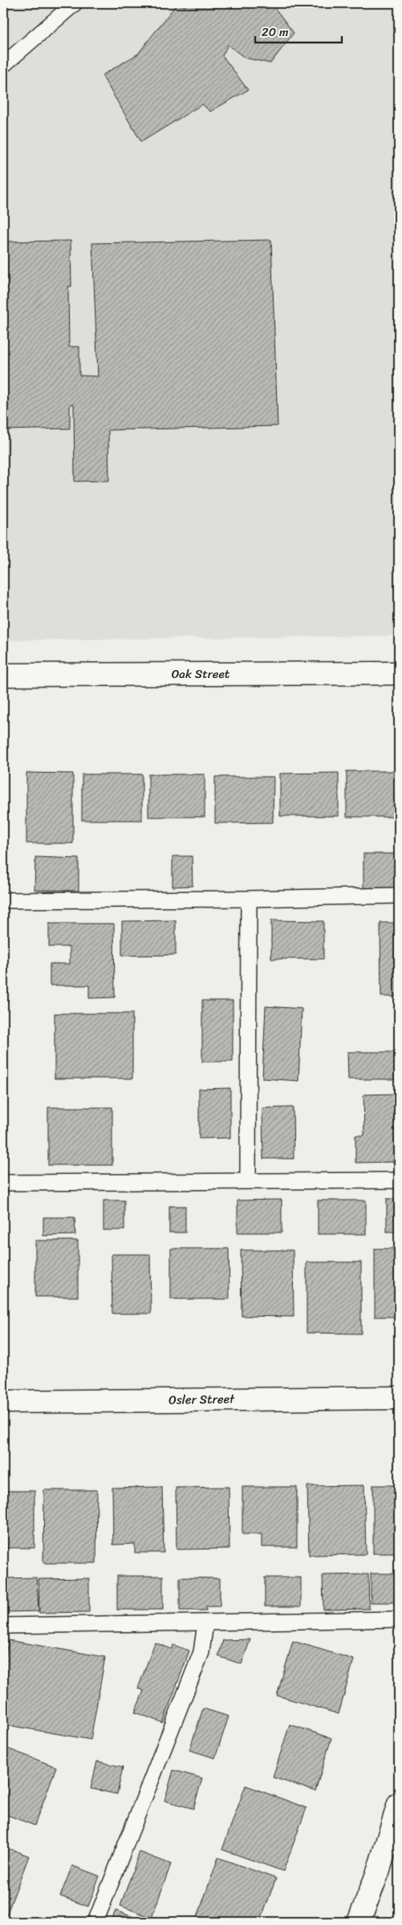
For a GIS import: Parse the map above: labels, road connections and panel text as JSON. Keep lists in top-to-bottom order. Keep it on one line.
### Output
{"streets":{"street":["Oak Street","Osler Street"]},"scale_bar":"20 m"}
